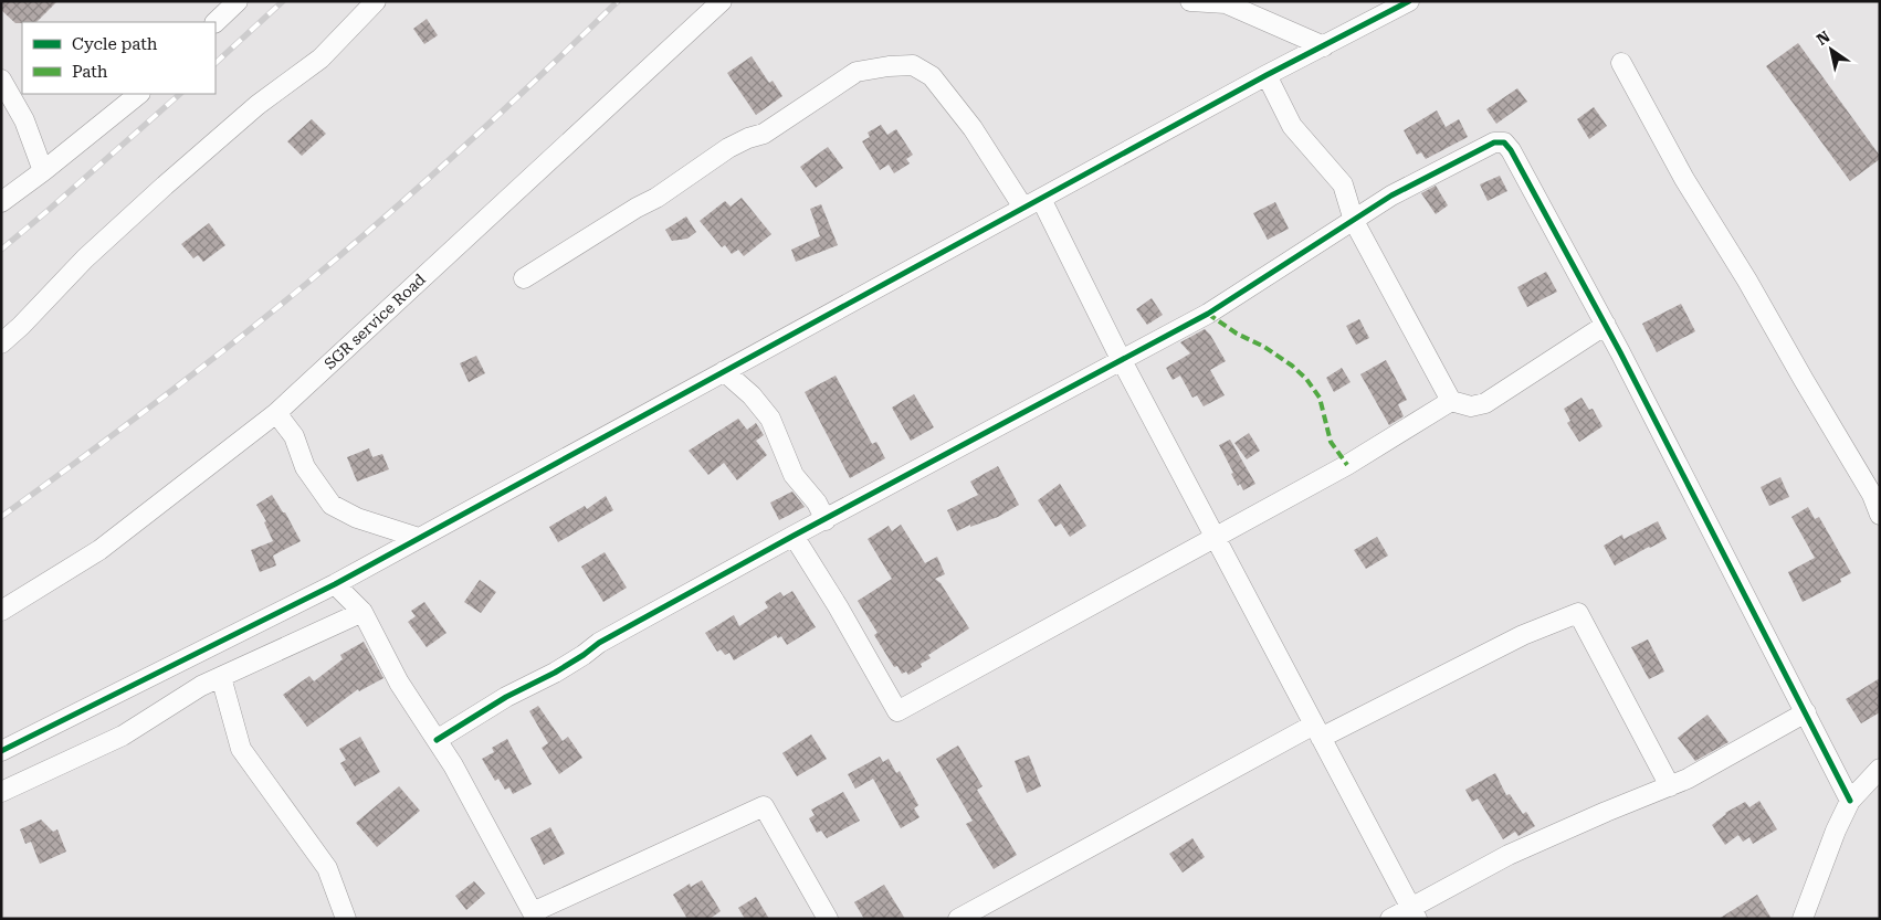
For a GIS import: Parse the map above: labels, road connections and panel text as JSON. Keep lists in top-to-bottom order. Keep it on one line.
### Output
{"streets":{"street":["SGR service Road"]},"legend":["Cycle path","Path"],"north":"top left"}
